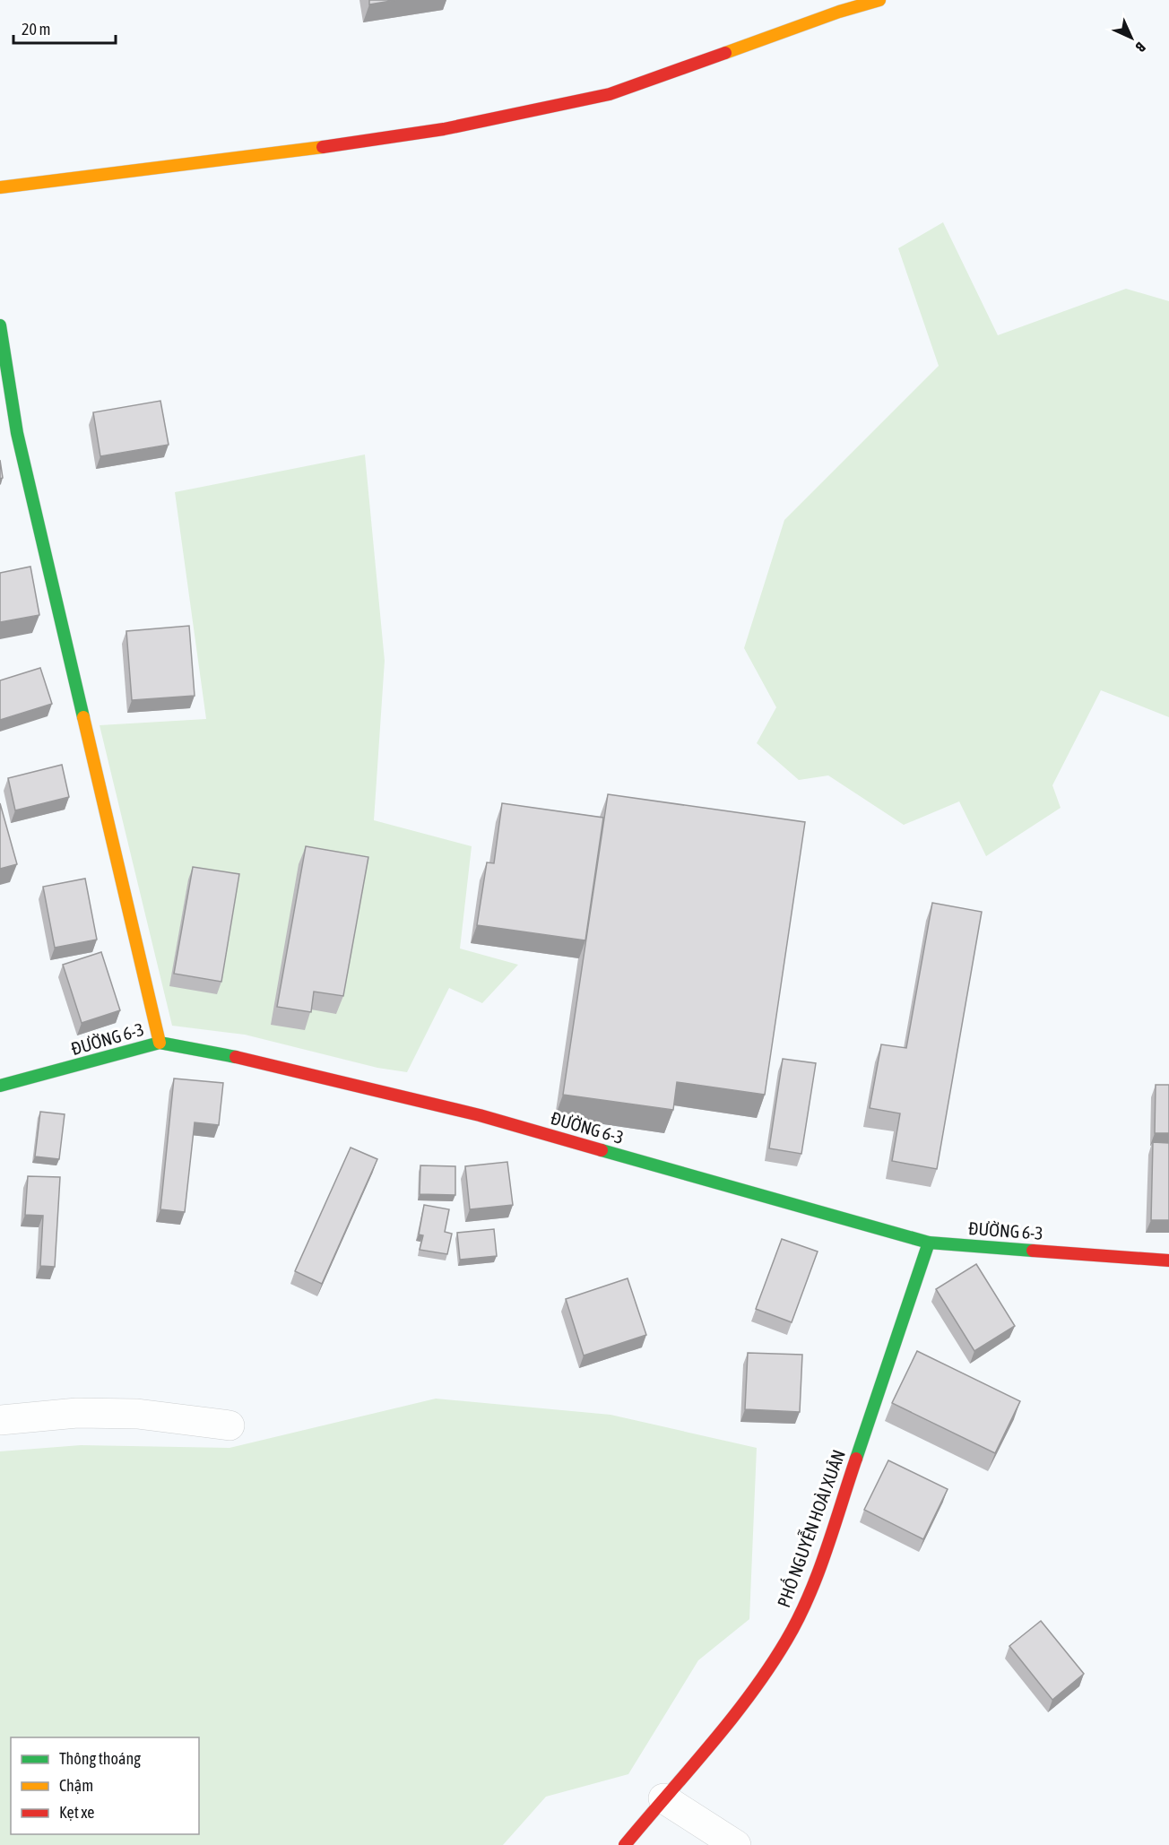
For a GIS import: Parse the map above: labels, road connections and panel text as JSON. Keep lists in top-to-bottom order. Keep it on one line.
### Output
{"streets":{"street":["ĐƯỜNG 6-3","PHỐ NGUYỄN HOÀI XUÂN"]},"crossings":[["ĐƯỜNG 6-3","PHỐ NGUYỄN HOÀI XUÂN"]],"legend":["Thông thoáng","Chậm","Kẹt xe"],"scale_bar":"20 m","north":"bottom right"}
